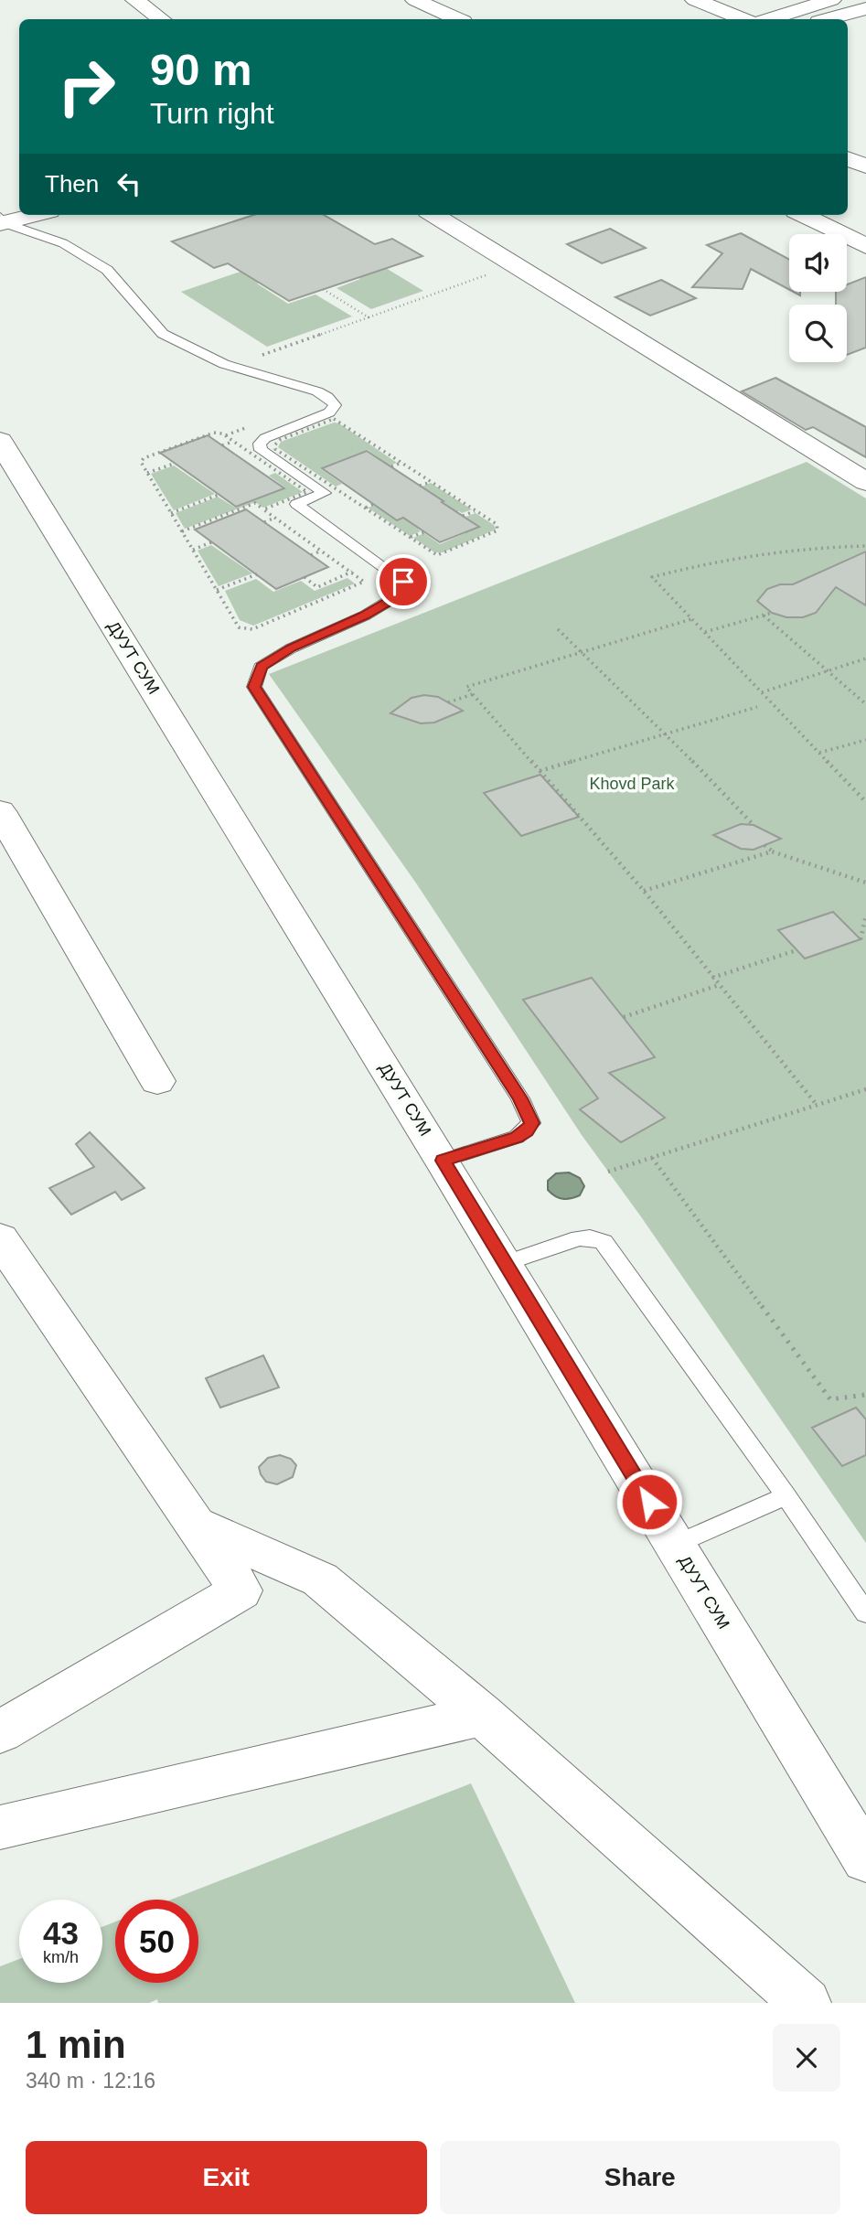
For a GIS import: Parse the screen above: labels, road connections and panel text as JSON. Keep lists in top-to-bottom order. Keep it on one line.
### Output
{"streets":{"street":["ДУУТ СУМ"]},"parks":["Khovd Park"],"page":{"turn":["90 m","Turn right"],"then":"Then","speed":"43 km/h","limit":"50","heading":["1 min","340 m · 12:16"],"buttons":["Exit","Share"]}}
